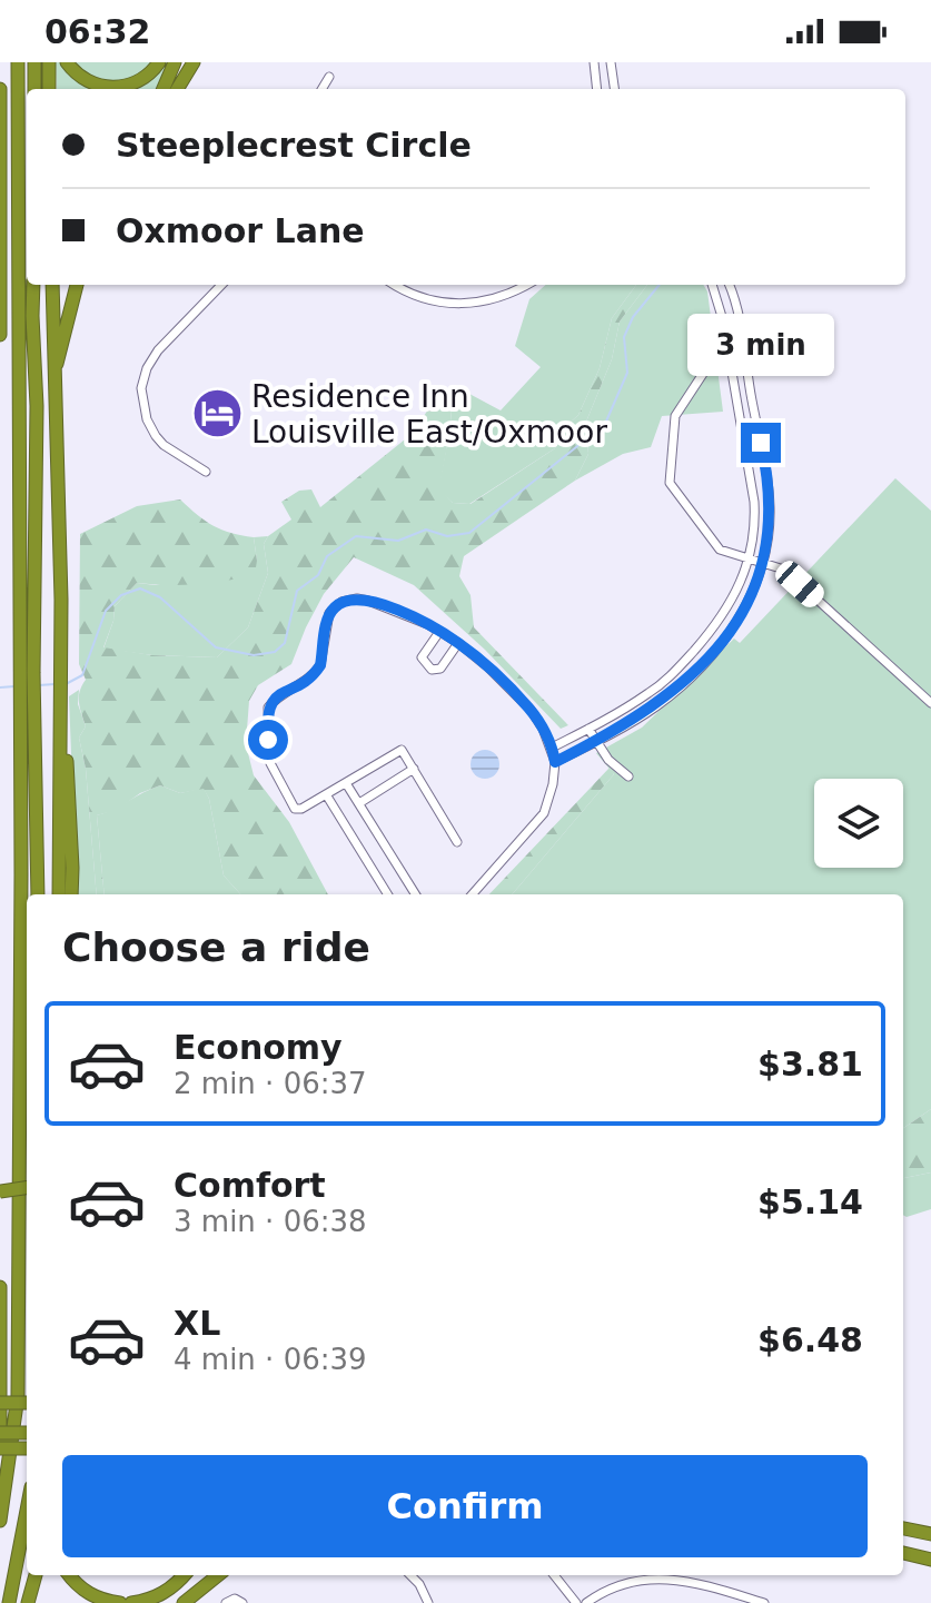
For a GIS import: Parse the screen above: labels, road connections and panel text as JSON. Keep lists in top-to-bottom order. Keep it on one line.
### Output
{"places":{"hotel":["Residence Inn Louisville East/Oxmoor"]},"page":{"status":"06:32","banner":["Steeplecrest Circle","Oxmoor Lane"],"bubble":"3 min","heading":"Choose a ride","list":[{"name":"Economy","note":"2 min · 06:37","value":"$3.81"},{"name":"Comfort","note":"3 min · 06:38","value":"$5.14"},{"name":"XL","note":"4 min · 06:39","value":"$6.48"}],"buttons":"Confirm"}}
